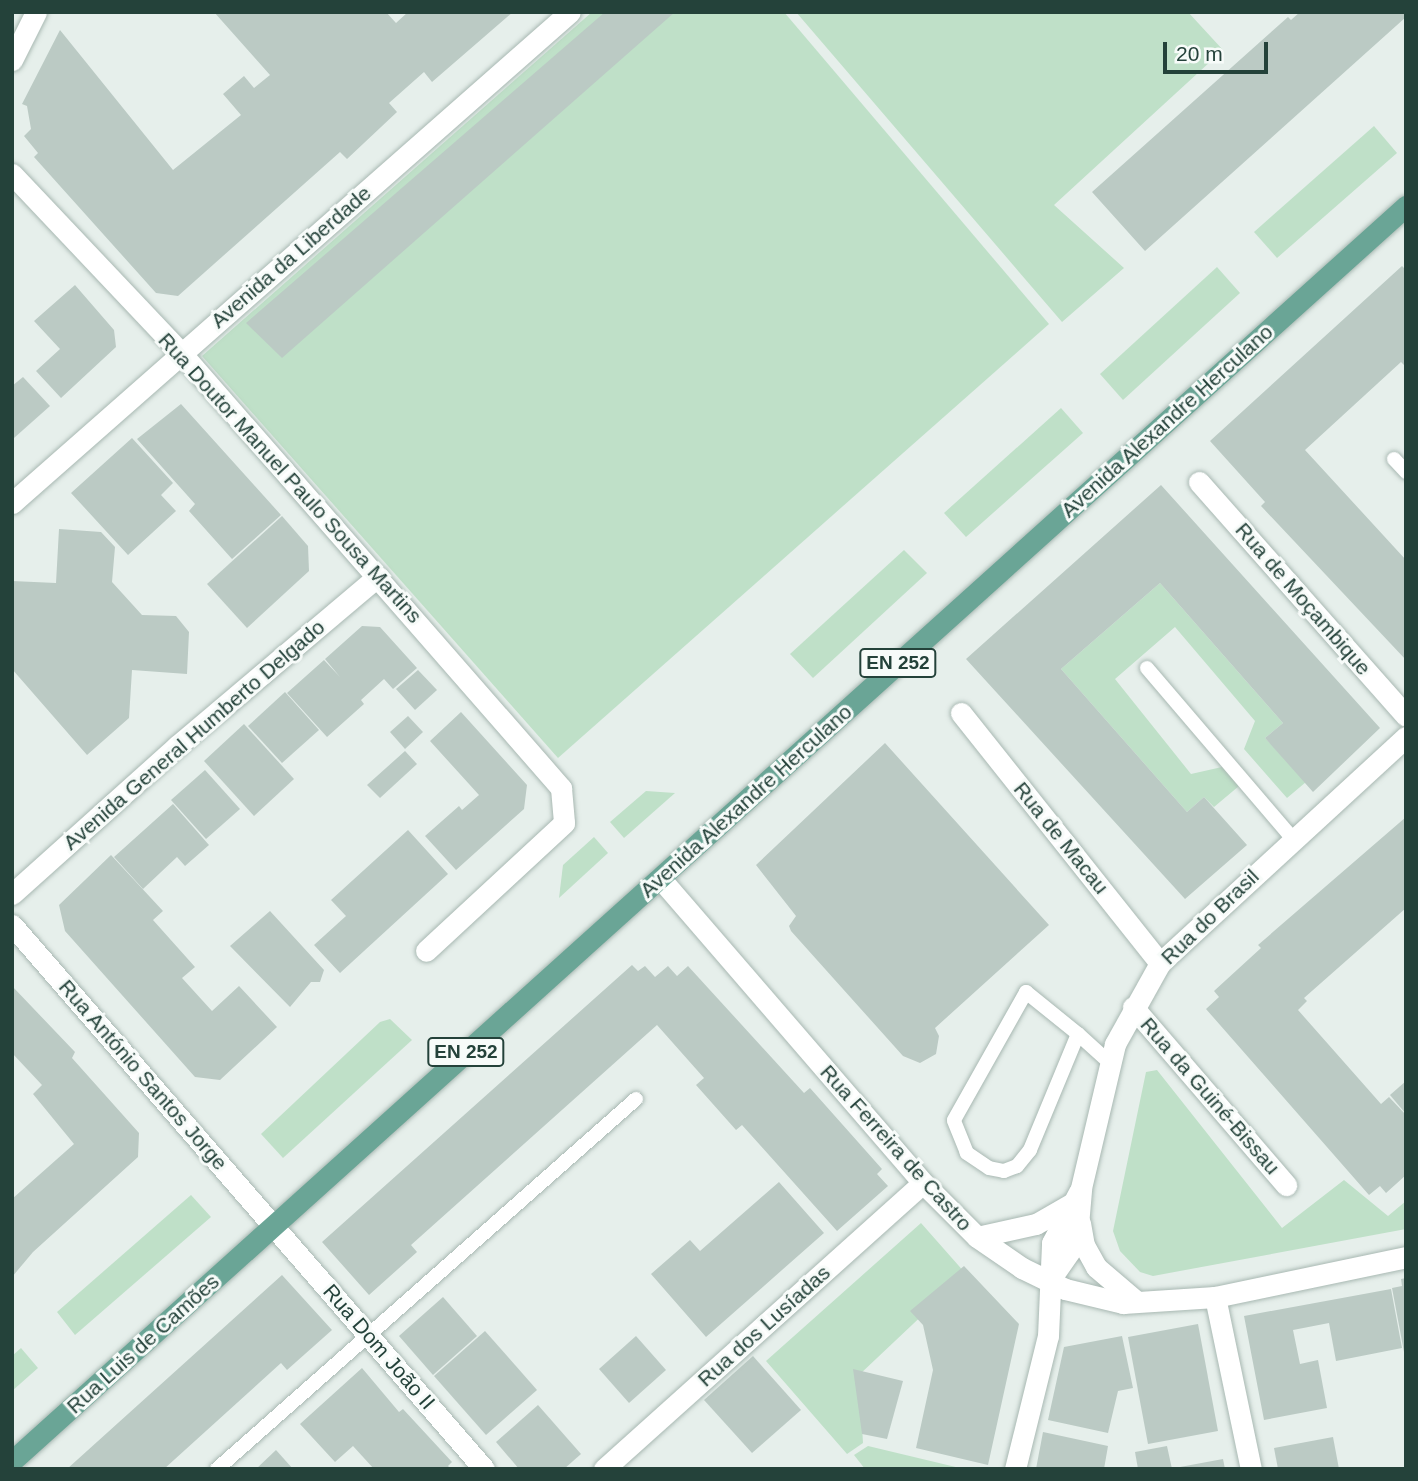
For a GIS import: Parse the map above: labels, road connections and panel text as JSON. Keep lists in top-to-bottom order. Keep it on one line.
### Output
{"streets":{"main road":["Avenida Alexandre Herculano","EN 252","Rua Luis de Camões"],"street":["Avenida da Liberdade","Rua Doutor Manuel Paulo Sousa Martins","Rua de Moçambique","Avenida General Humberto Delgado","Rua de Macau","Rua do Brasil","Rua António Santos Jorge","Rua da Guiné-Bissau","Rua Ferreira de Castro","Rua dos Lusíadas","Rua Dom João II"]},"crossings":[["Avenida da Liberdade","Rua Doutor Manuel Paulo Sousa Martins"],["Avenida Alexandre Herculano","Rua António Santos Jorge"],["Avenida Alexandre Herculano","Rua Ferreira de Castro"],["Avenida Alexandre Herculano","Rua Luis de Camões"],["Avenida Alexandre Herculano","Rua Dom João II"],["Rua Doutor Manuel Paulo Sousa Martins","Avenida General Humberto Delgado"],["Rua de Macau","Rua do Brasil"],["Rua do Brasil","Rua da Guiné-Bissau"],["Rua António Santos Jorge","Rua Luis de Camões"],["Rua António Santos Jorge","Rua Dom João II"],["Rua Ferreira de Castro","Rua dos Lusíadas"],["Rua Luis de Camões","Rua Dom João II"]],"scale_bar":"20 m"}
